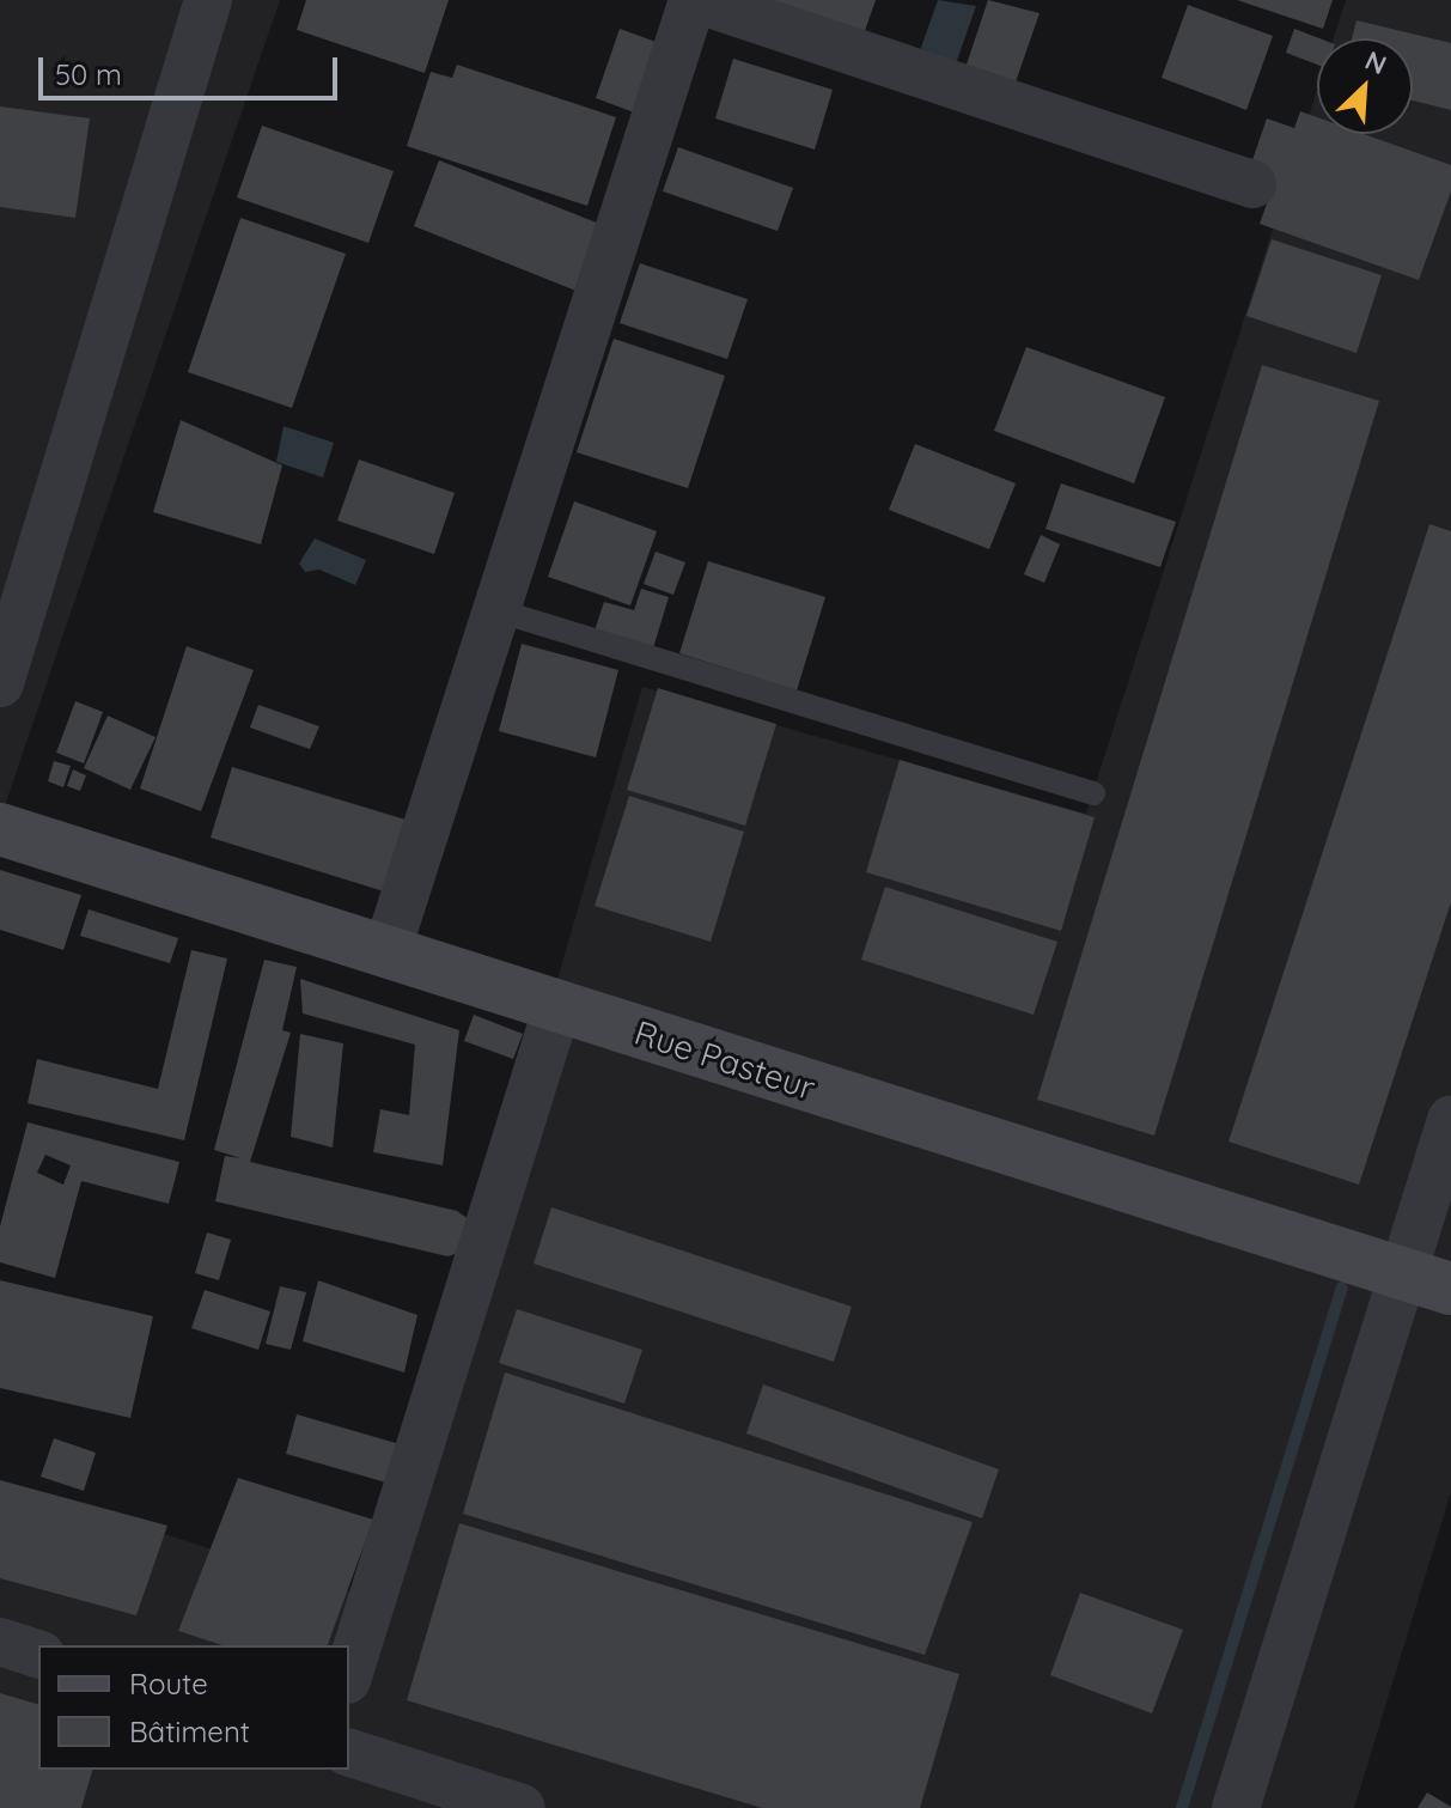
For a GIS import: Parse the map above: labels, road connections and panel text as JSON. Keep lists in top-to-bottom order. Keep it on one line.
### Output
{"streets":{"main road":["Rue Pasteur"]},"legend":["Route","Bâtiment"],"scale_bar":"50 m","north":"top right"}
